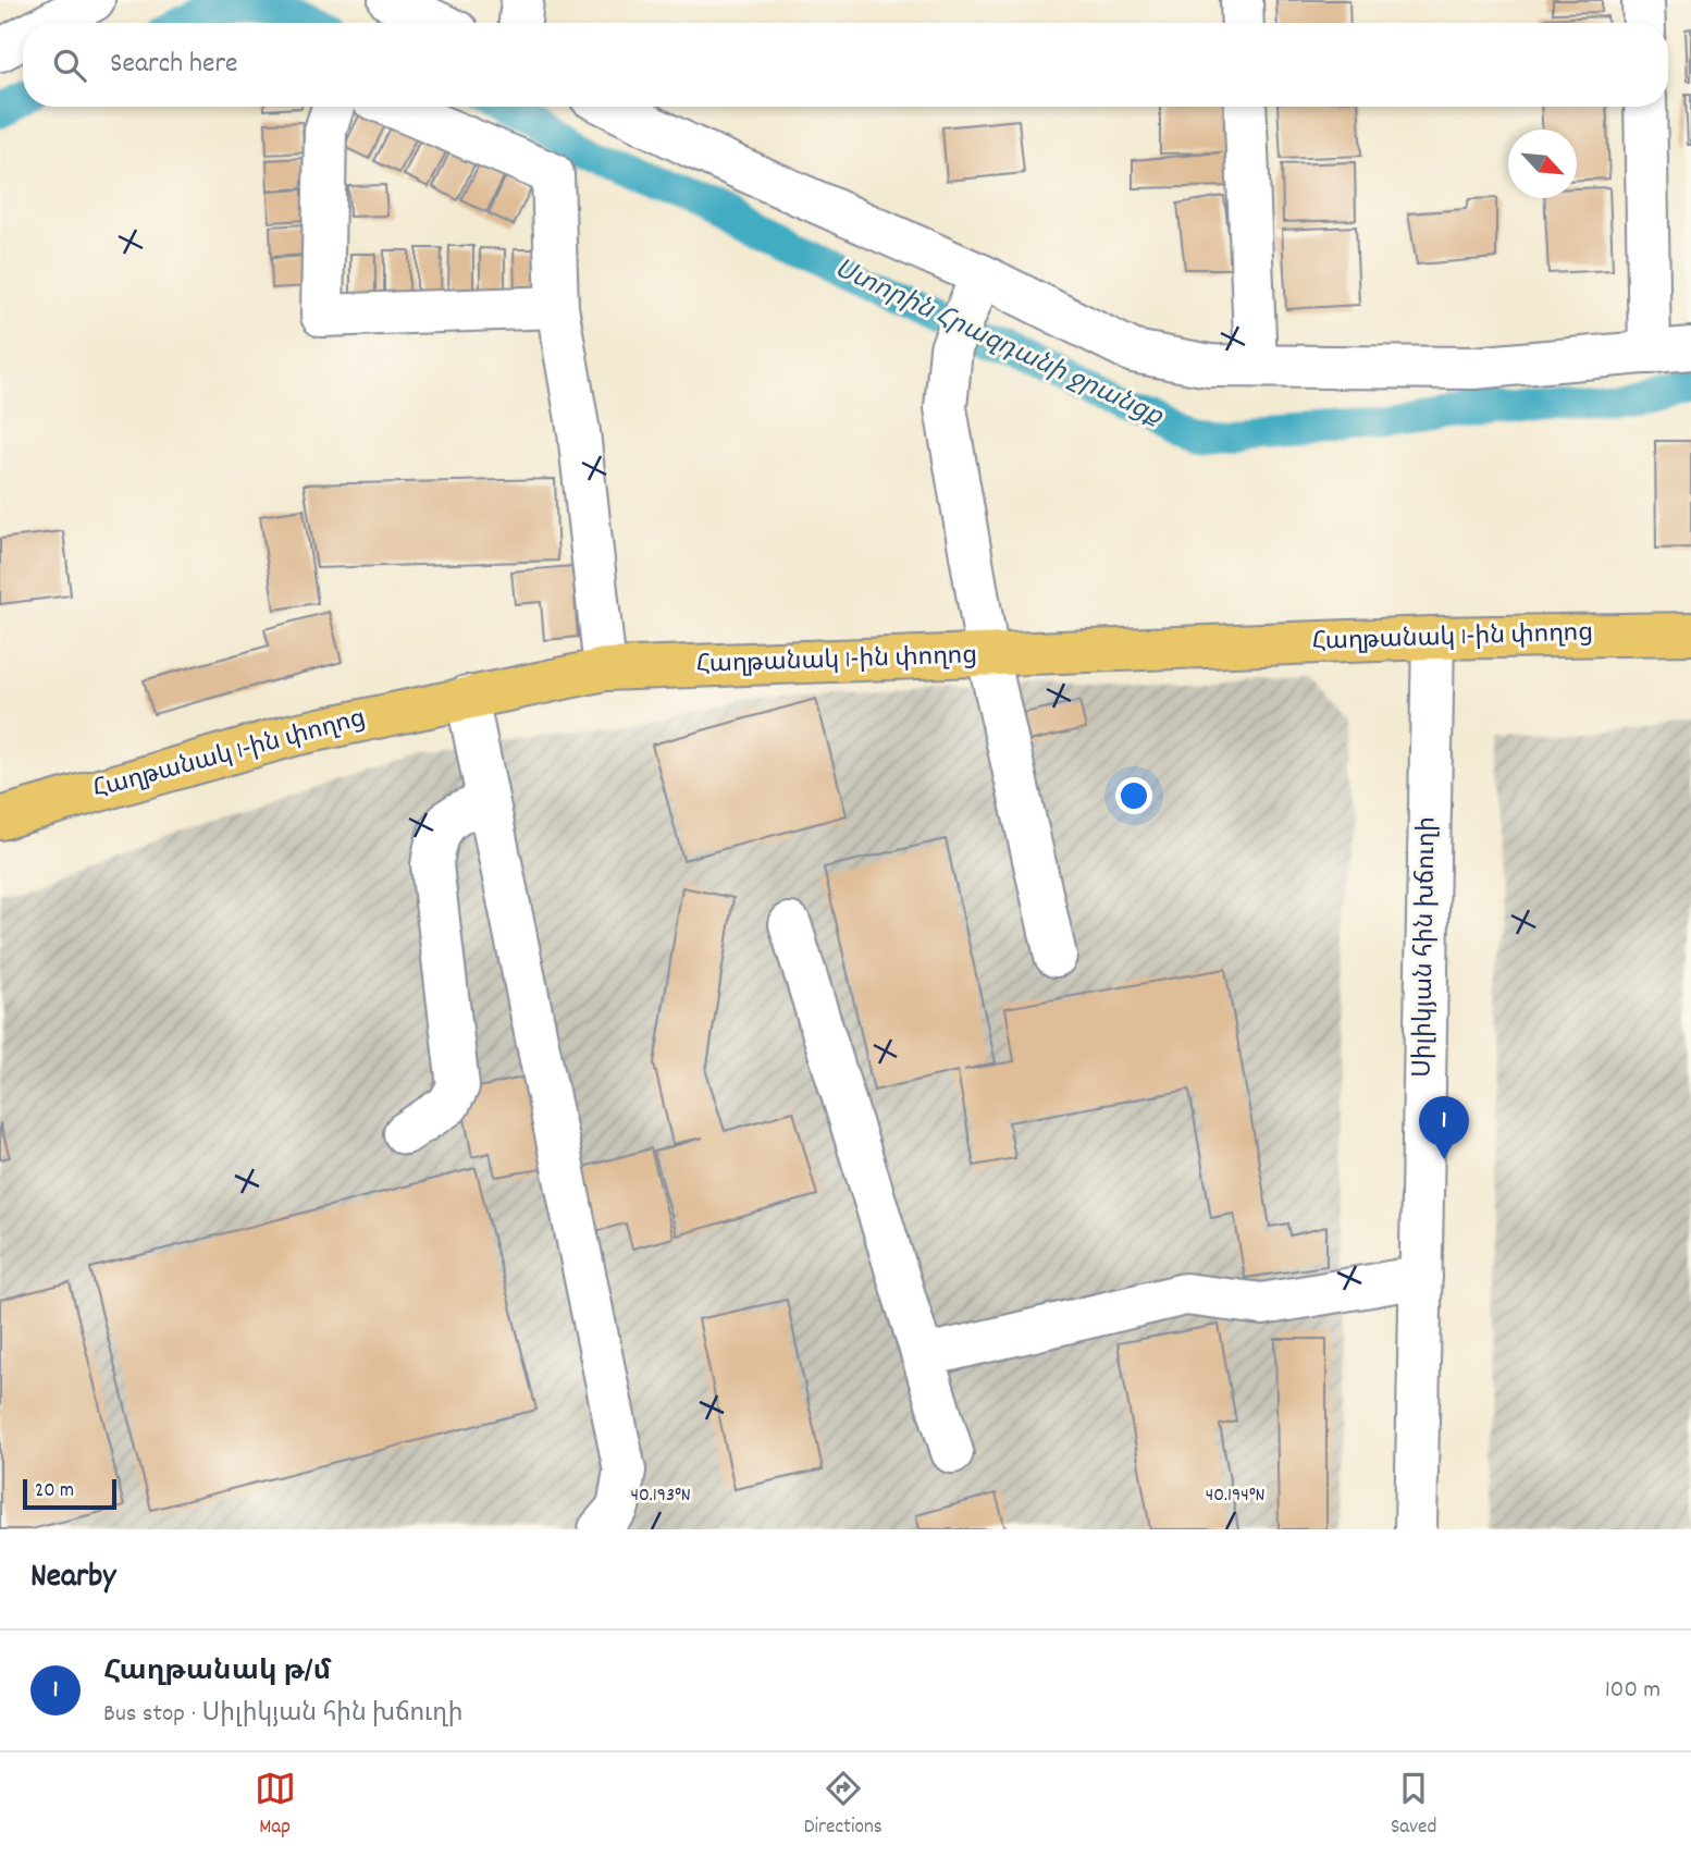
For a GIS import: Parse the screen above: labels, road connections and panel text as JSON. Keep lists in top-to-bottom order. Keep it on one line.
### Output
{"streets":{"main road":["Հաղթանակ 1-ին փողոց"],"street":["Սիլիկյան հին խճուղի"]},"crossings":[["Հաղթանակ 1-ին փողոց","Սիլիկյան հին խճուղի"]],"water":["Ստորին Հրազդանի ջրանցք"],"scale_bar":"20 m","north":"bottom right","page":{"search":"Search here","pins":"1","scale":"20 m","heading":"Nearby","list":[{"mark":"1","name":"Հաղթանակ թ/մ","note":"Bus stop · Սիլիկյան հին խճուղի","value":"100 m"}],"nav":["Map","Directions","Saved"]},"coordinates":["40.193°N","40.194°N"]}
